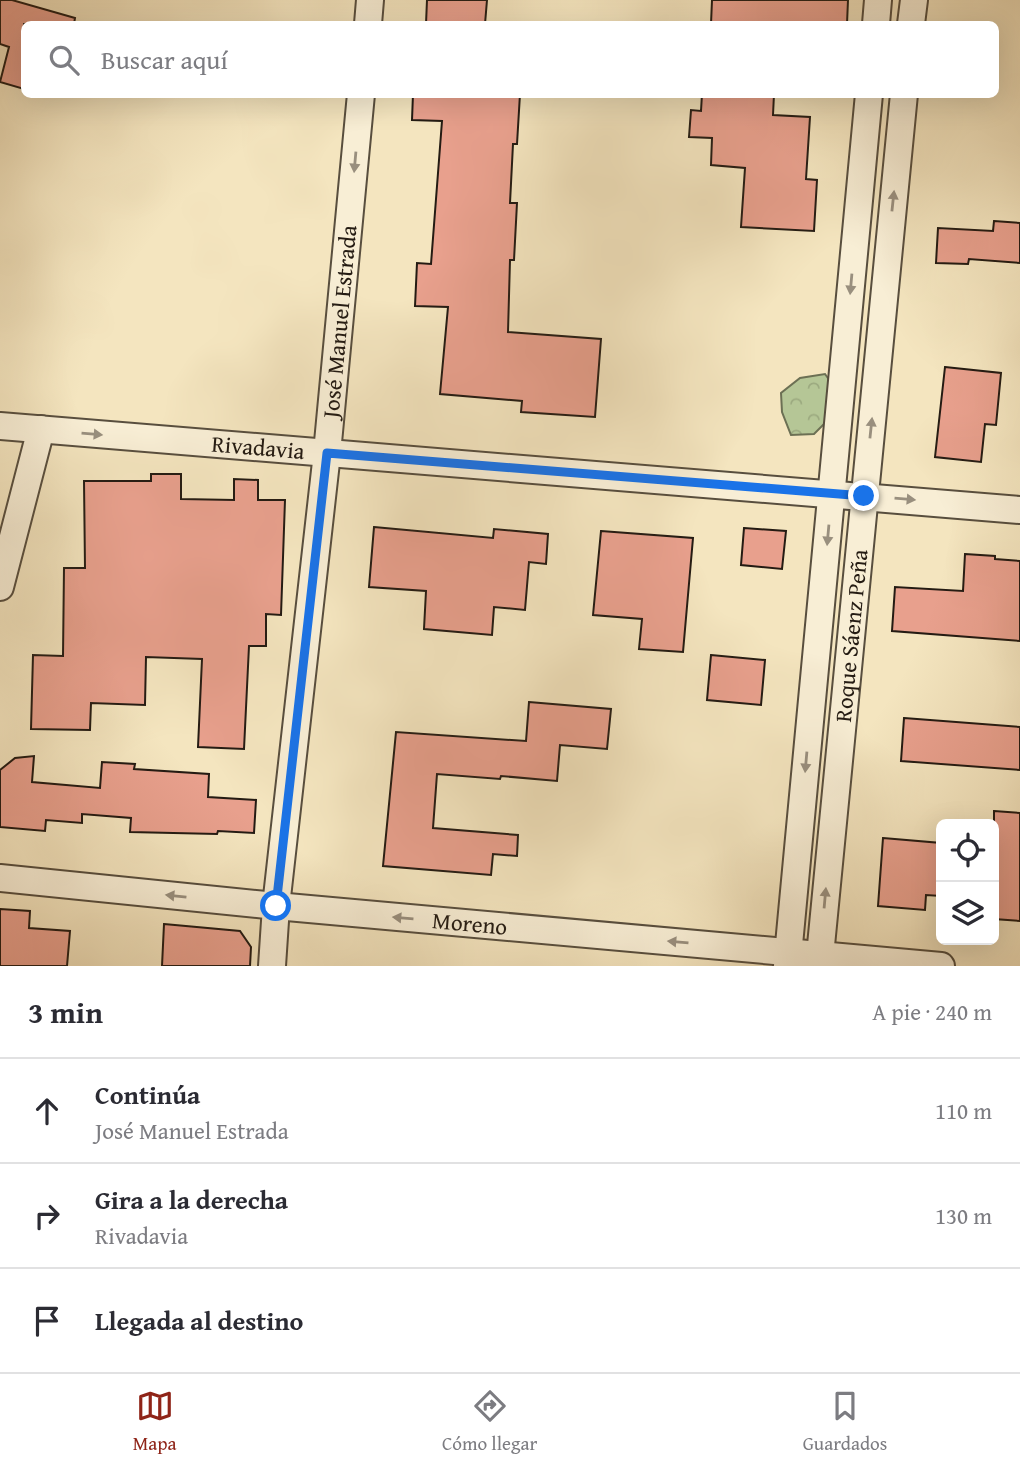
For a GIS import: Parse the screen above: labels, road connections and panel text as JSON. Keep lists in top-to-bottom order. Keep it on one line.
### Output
{"streets":{"street":["José Manuel Estrada","Rivadavia","Roque Sáenz Peña","Moreno"]},"crossings":[["José Manuel Estrada","Rivadavia"],["José Manuel Estrada","Moreno"],["Rivadavia","Roque Sáenz Peña"],["Roque Sáenz Peña","Moreno"]],"one_way":["José Manuel Estrada","Rivadavia","Moreno"],"page":{"search":"Buscar aquí","heading":["3 min","A pie · 240 m"],"list":[["Continúa","José Manuel Estrada","110 m"],["Gira a la derecha","Rivadavia","130 m"],"Llegada al destino"],"nav":["Mapa","Cómo llegar","Guardados"]}}
